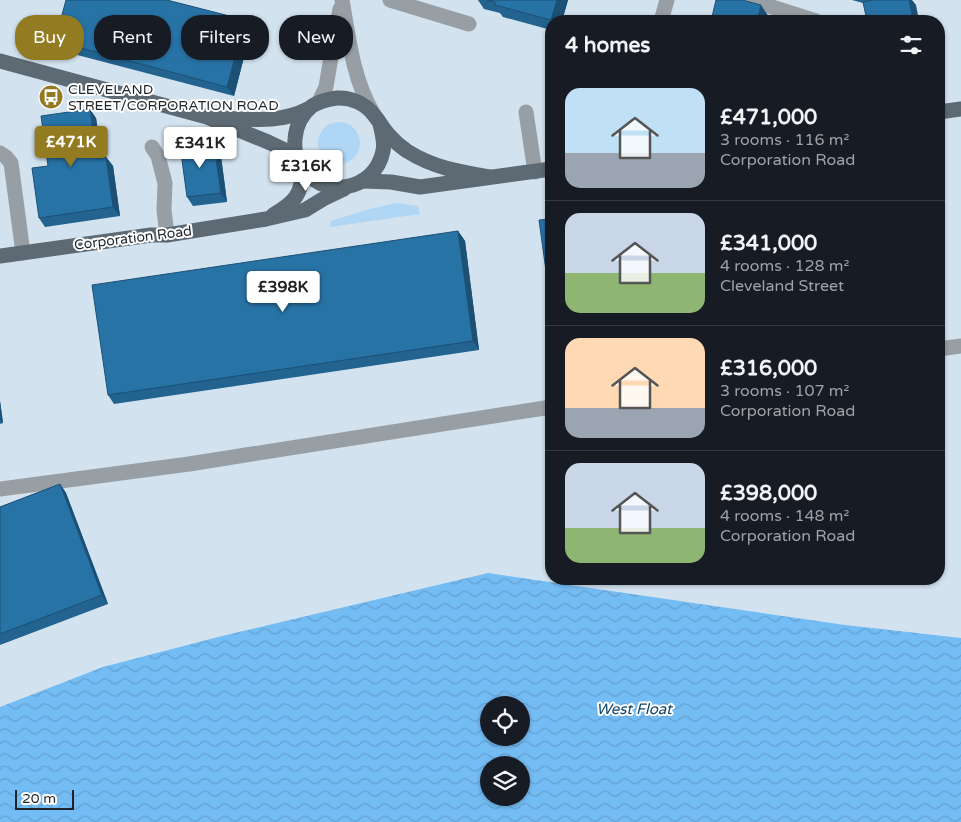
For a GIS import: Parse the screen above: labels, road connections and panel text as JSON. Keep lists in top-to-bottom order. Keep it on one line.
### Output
{"streets":{"main road":["Corporation Road"]},"water":["West Float"],"places":{"bus stop":["CLEVELAND STREET/CORPORATION ROAD"]},"scale_bar":"20 m","page":{"chip":["Buy","Rent","Filters","New"],"heading":"4 homes","list":[{"name":"£471,000","note":"3 rooms · 116 m² · Corporation Road"},{"name":"£341,000","note":"4 rooms · 128 m² · Cleveland Street"},{"name":"£316,000","note":"3 rooms · 107 m² · Corporation Road"},{"name":"£398,000","note":"4 rooms · 148 m² · Corporation Road"}],"price":["£471K","£341K","£316K","£398K"],"scale":"20 m"}}
